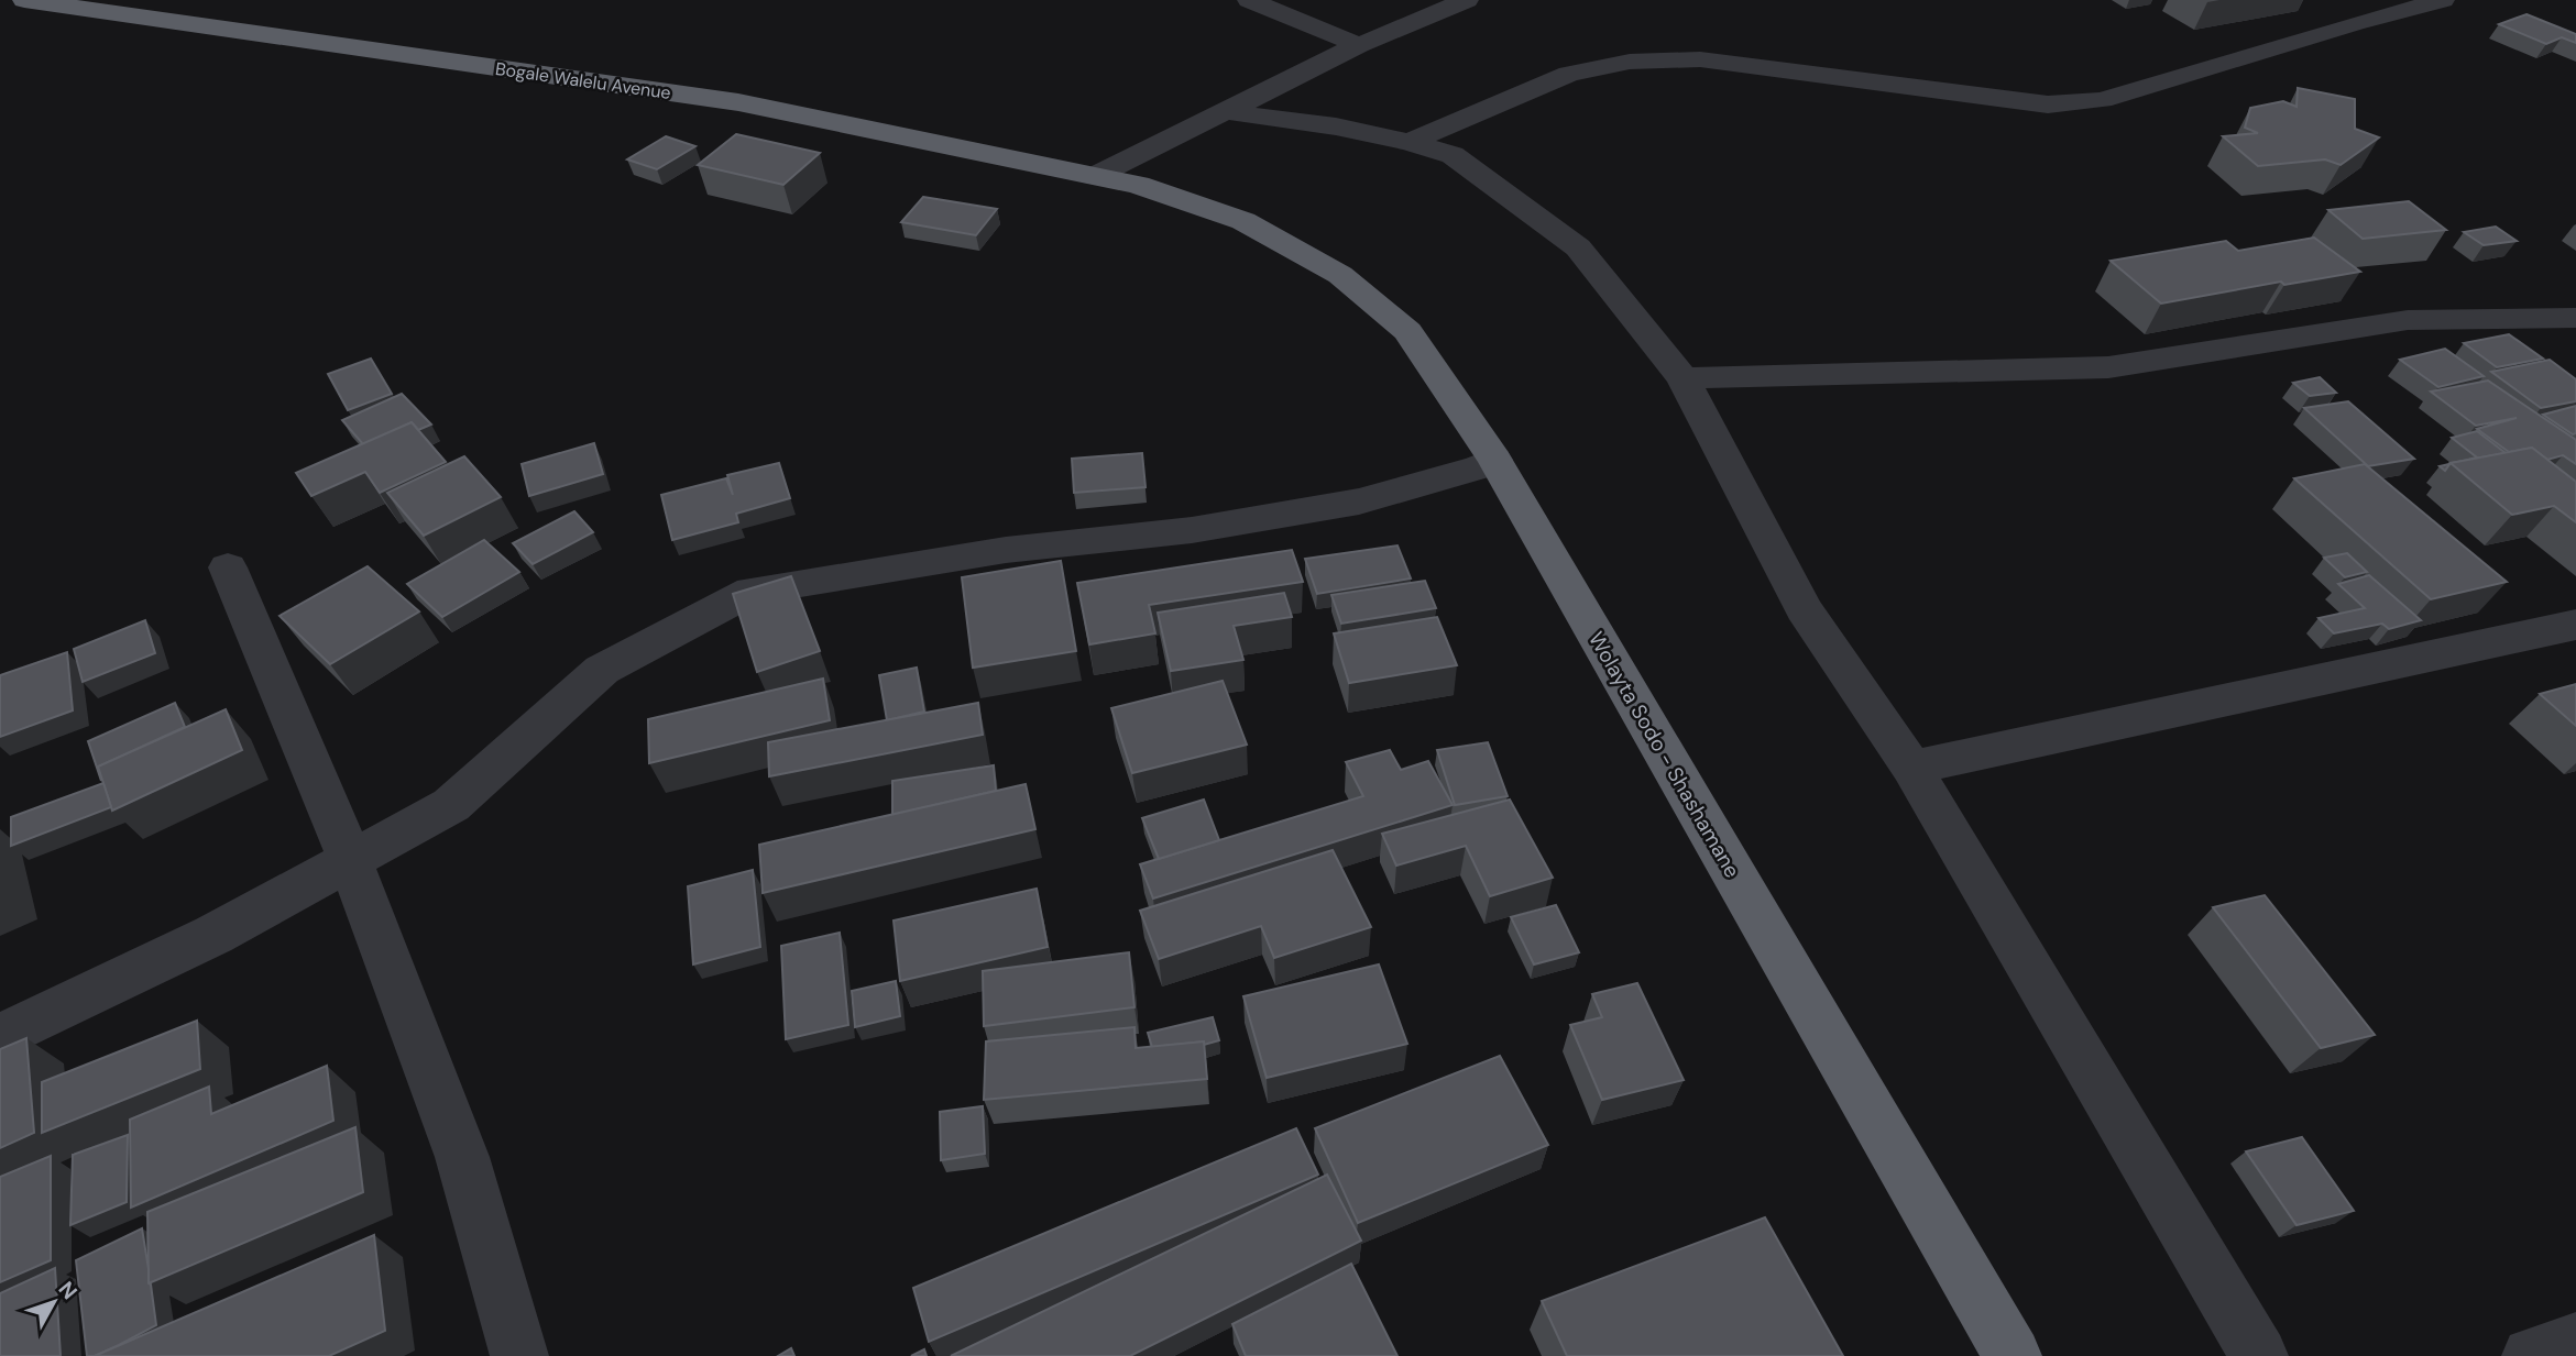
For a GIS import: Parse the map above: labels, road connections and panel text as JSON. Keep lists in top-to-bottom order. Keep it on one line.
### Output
{"streets":{"highway":["Bogale Walelu Avenue","Wolayta Sodo - Shashamane"]},"crossings":[["Bogale Walelu Avenue","Wolayta Sodo - Shashamane"]],"north":"top right"}
